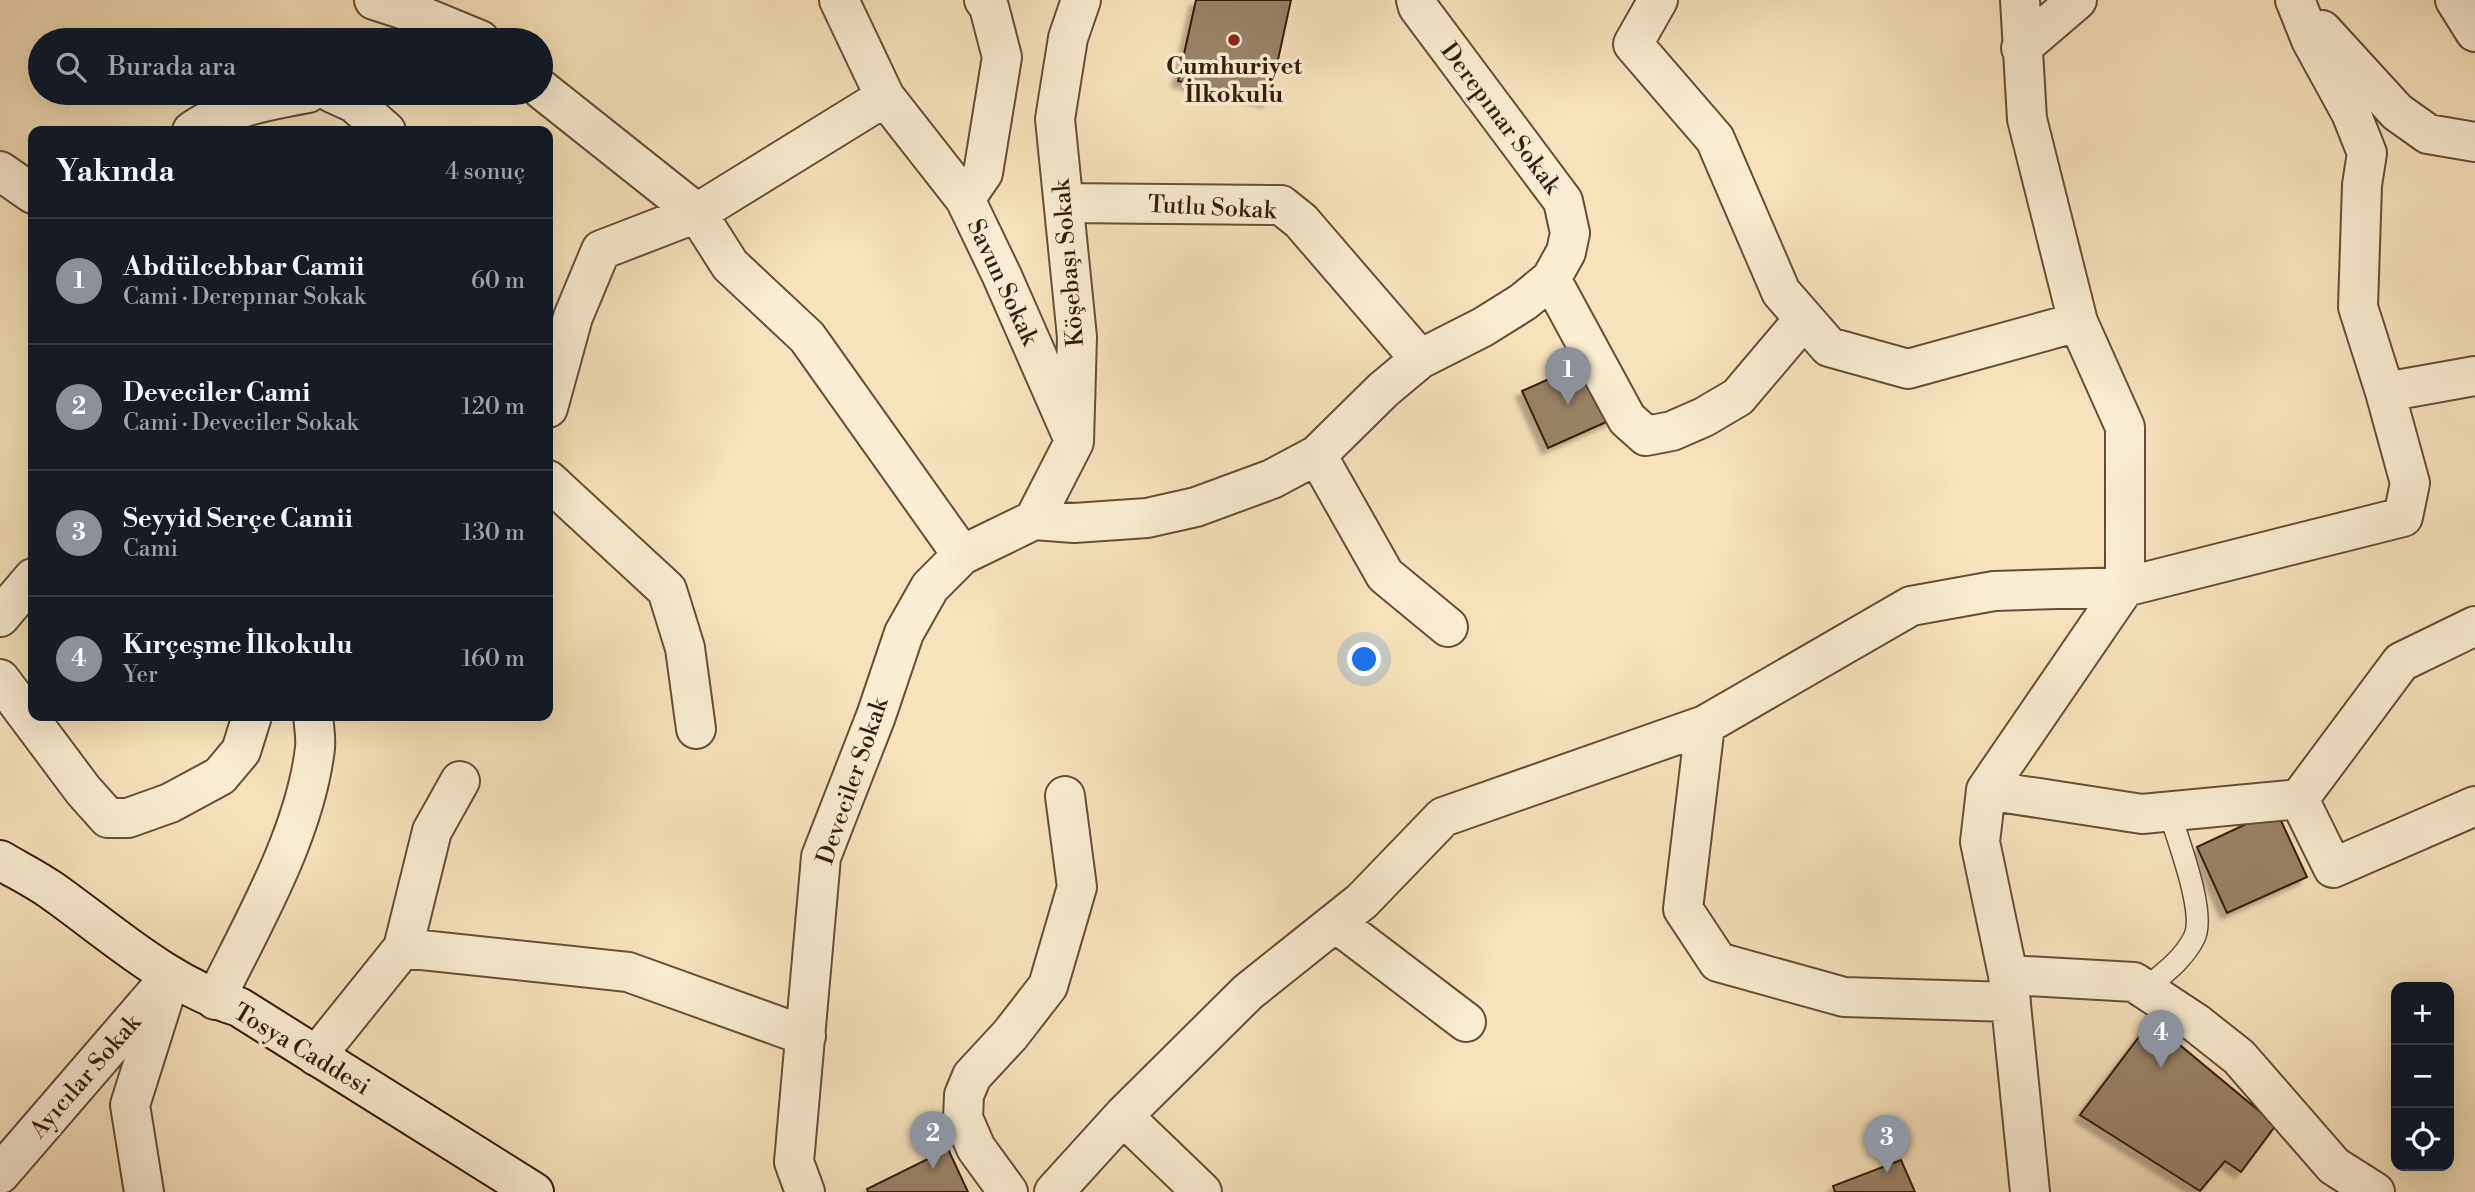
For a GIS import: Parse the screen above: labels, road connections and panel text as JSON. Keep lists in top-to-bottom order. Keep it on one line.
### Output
{"streets":{"street":["Derepınar Sokak","Tutlu Sokak","Köşebaşı Sokak","Savun Sokak","Deveciler Sokak","Tosya Caddesi","Ayıcılar Sokak"]},"crossings":[["Derepınar Sokak","Tutlu Sokak"],["Derepınar Sokak","Köşebaşı Sokak"],["Derepınar Sokak","Deveciler Sokak"],["Tutlu Sokak","Köşebaşı Sokak"],["Köşebaşı Sokak","Savun Sokak"],["Köşebaşı Sokak","Deveciler Sokak"],["Tosya Caddesi","Ayıcılar Sokak"]],"places":["Cumhuriyet İlkokulu"],"page":{"search":"Burada ara","heading":["Yakında","4 sonuç"],"list":[{"mark":"1","name":"Abdülcebbar Camii","note":"Cami · Derepınar Sokak","value":"60 m"},{"mark":"2","name":"Deveciler Cami","note":"Cami · Deveciler Sokak","value":"120 m"},{"mark":"3","name":"Seyyid Serçe Camii","note":"Cami","value":"130 m"},{"mark":"4","name":"Kırçeşme İlkokulu","note":"Yer","value":"160 m"}],"pins":["1","4","2","3"],"map_buttons":["+","−"]}}
